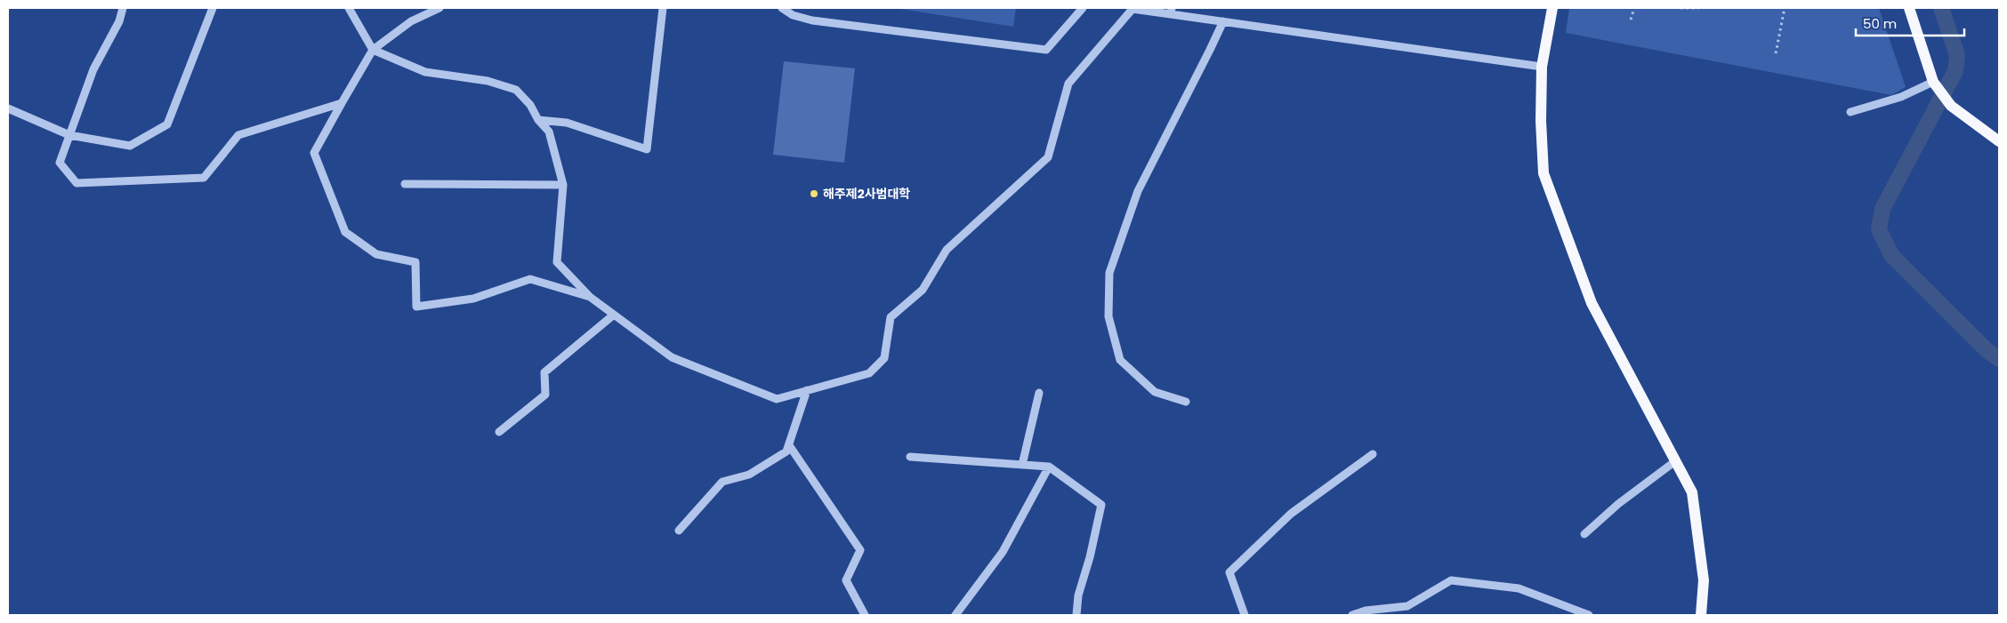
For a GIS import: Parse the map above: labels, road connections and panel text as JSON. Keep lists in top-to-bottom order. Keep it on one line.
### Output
{"places":["해주제2사범대학"],"scale_bar":"50 m"}
